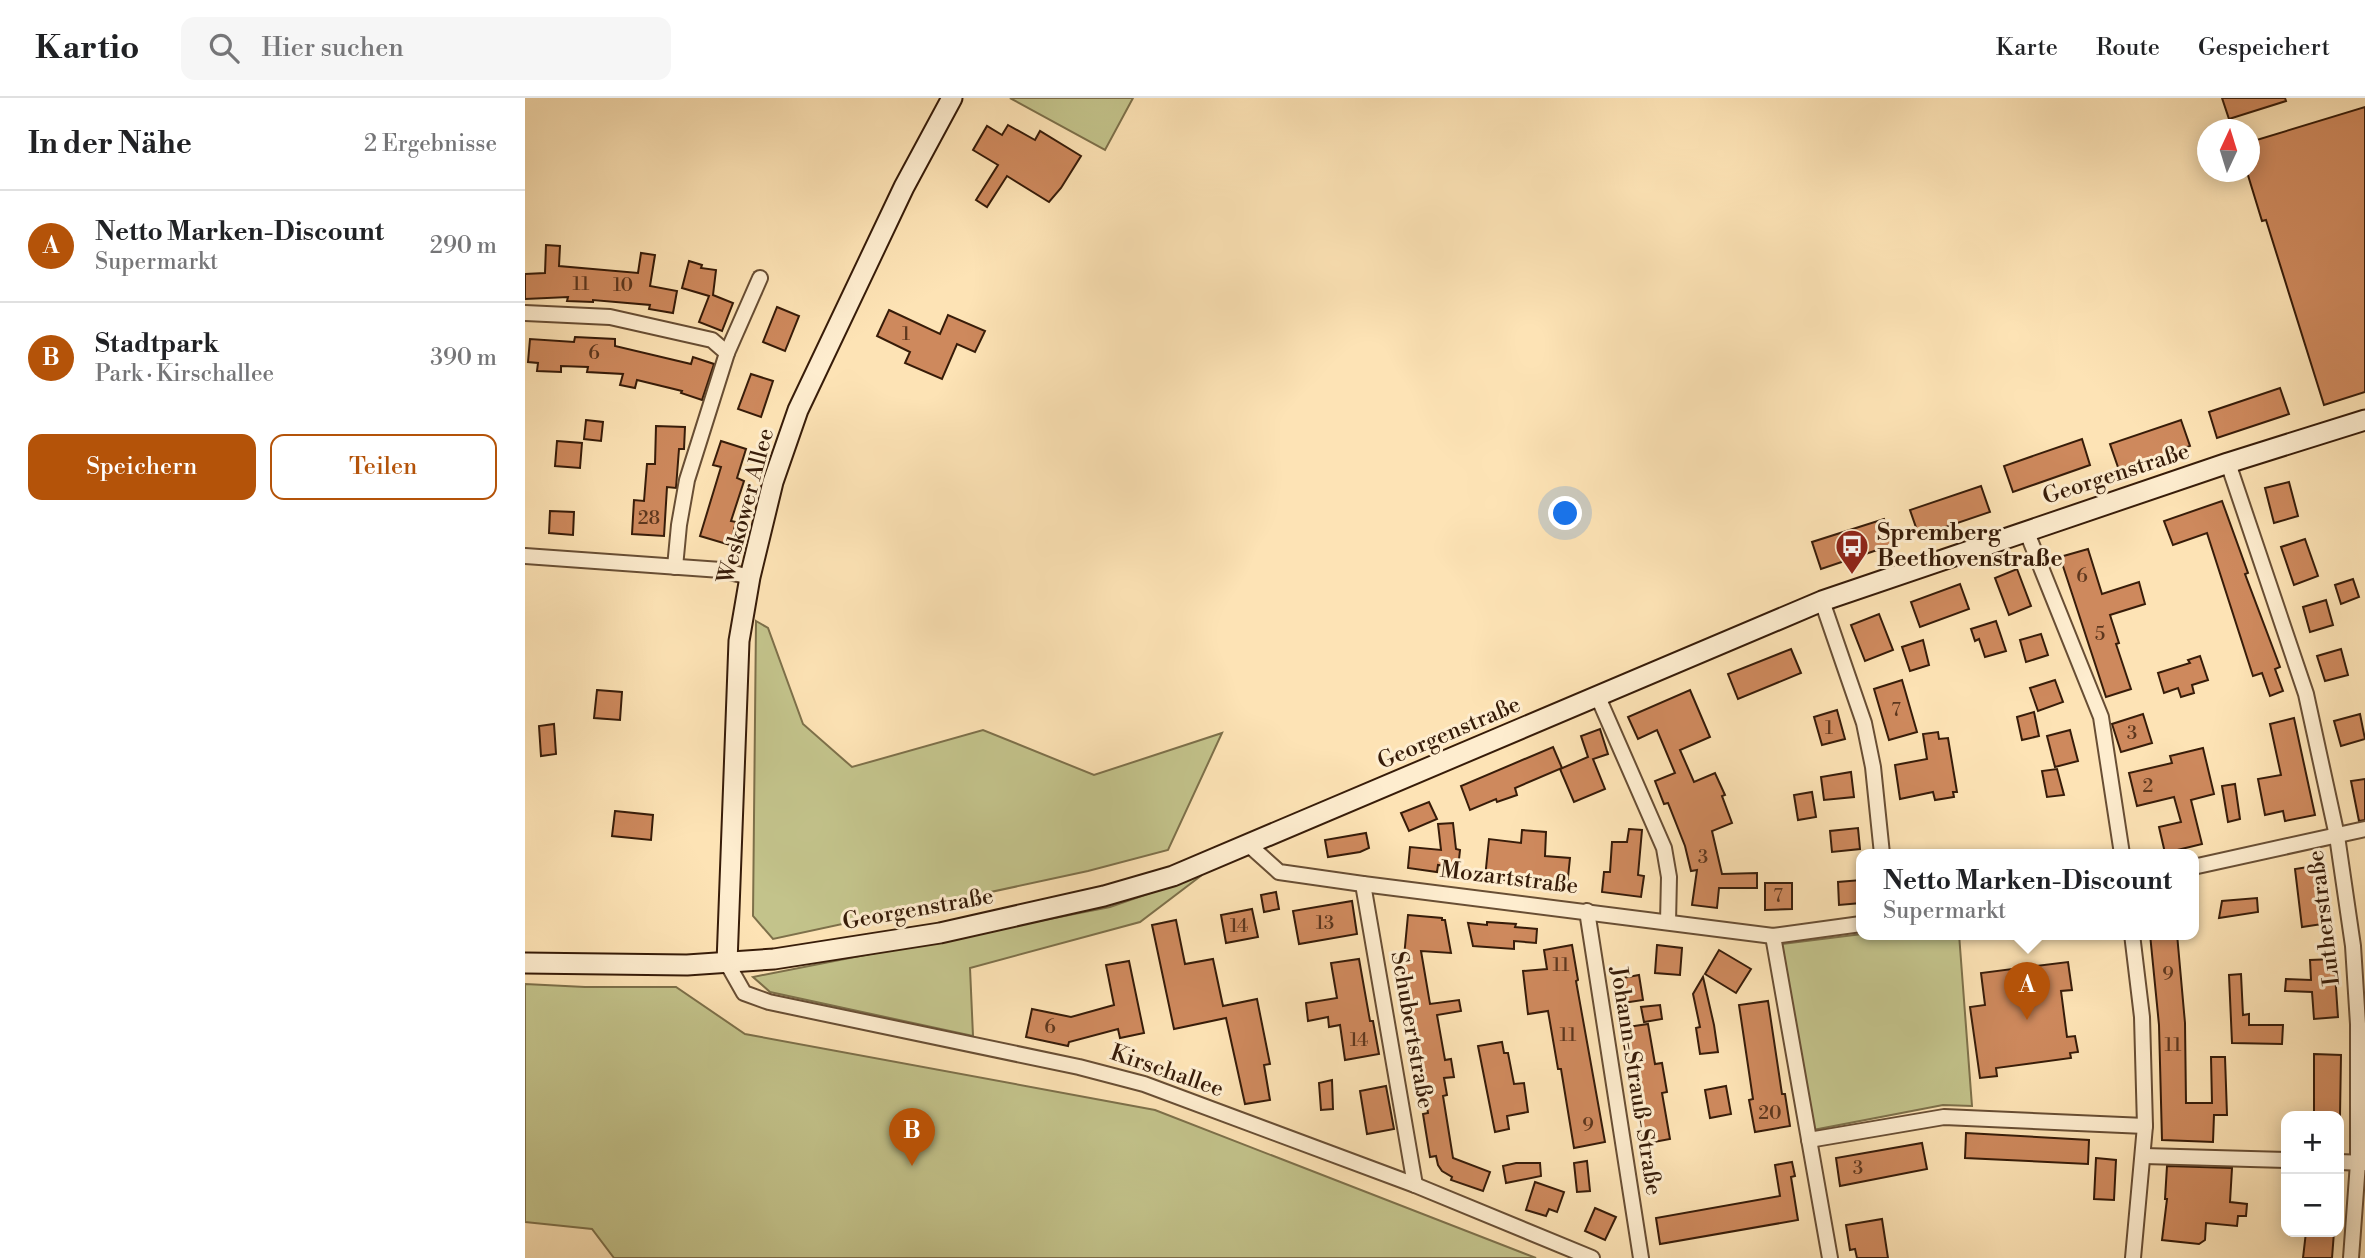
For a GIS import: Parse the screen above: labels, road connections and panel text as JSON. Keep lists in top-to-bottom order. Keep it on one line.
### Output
{"streets":{"main road":["Georgenstraße","Weskower Allee"],"street":["Mozartstraße","Lutherstraße","Schubertstraße","Kirschallee","Johann-Strauß-Straße"]},"crossings":[["Georgenstraße","Weskower Allee"],["Georgenstraße","Mozartstraße"],["Georgenstraße","Lutherstraße"],["Georgenstraße","Kirschallee"],["Weskower Allee","Kirschallee"],["Mozartstraße","Schubertstraße"],["Mozartstraße","Johann-Strauß-Straße"],["Schubertstraße","Kirschallee"]],"places":{"bus stop":["Spremberg Beethovenstraße"]},"house_numbers":["11","10","1","6","28","6","5","7","1","3","2","3","7","13","14","11","9","6","11","14","11","20","9","3"],"north":"top","page":{"header":"Kartio","search":"Hier suchen","nav":["Karte","Route","Gespeichert"],"heading":["In der Nähe","2 Ergebnisse"],"list":[{"mark":"A","name":"Netto Marken-Discount","note":"Supermarkt","value":"290 m"},{"mark":"B","name":"Stadtpark","note":"Park · Kirschallee","value":"390 m"}],"buttons":["Speichern","Teilen"],"popup":["Netto Marken-Discount","Supermarkt"],"pins":["A","B"],"map_buttons":["+","−"]}}
